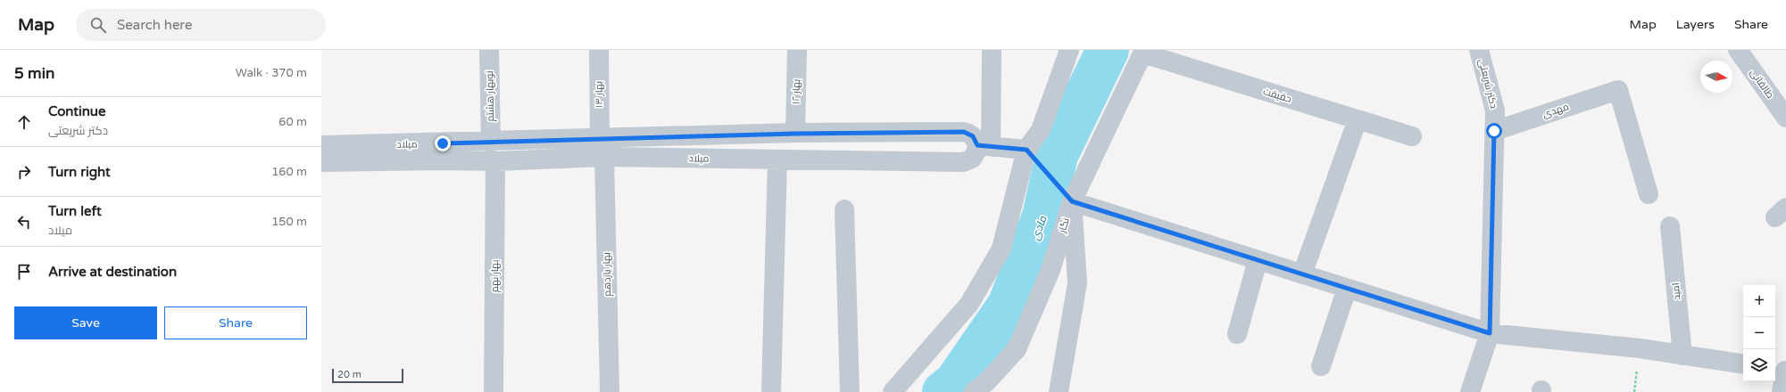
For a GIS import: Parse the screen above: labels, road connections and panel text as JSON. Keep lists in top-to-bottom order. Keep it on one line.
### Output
{"streets":{"street":["دکتر شریعتی","طالقانی","بهار ۱۲","بهار ۱۳","حقیقت","نوبهار هشتم","مهدی","میلاد","نگار","بهار یازدهم","بهار نهم","امید"]},"crossings":[["دکتر شریعتی","مهدی"],["بهار ۱۲","میلاد"],["بهار ۱۳","میلاد"],["بهار ۱۳","بهار یازدهم"],["حقیقت","نگار"],["نوبهار هشتم","میلاد"],["میلاد","بهار یازدهم"],["میلاد","بهار نهم"]],"water":["مادی"],"scale_bar":"20 m","north":"right","page":{"header":"Map","search":"Search here","nav":["Map","Layers","Share"],"heading":["5 min","Walk · 370 m"],"list":[["Continue","دکتر شریعتی","60 m"],["Turn right","160 m"],["Turn left","میلاد","150 m"],"Arrive at destination"],"map_buttons":["+","−"],"buttons":["Save","Share"],"scale":"20 m"}}
